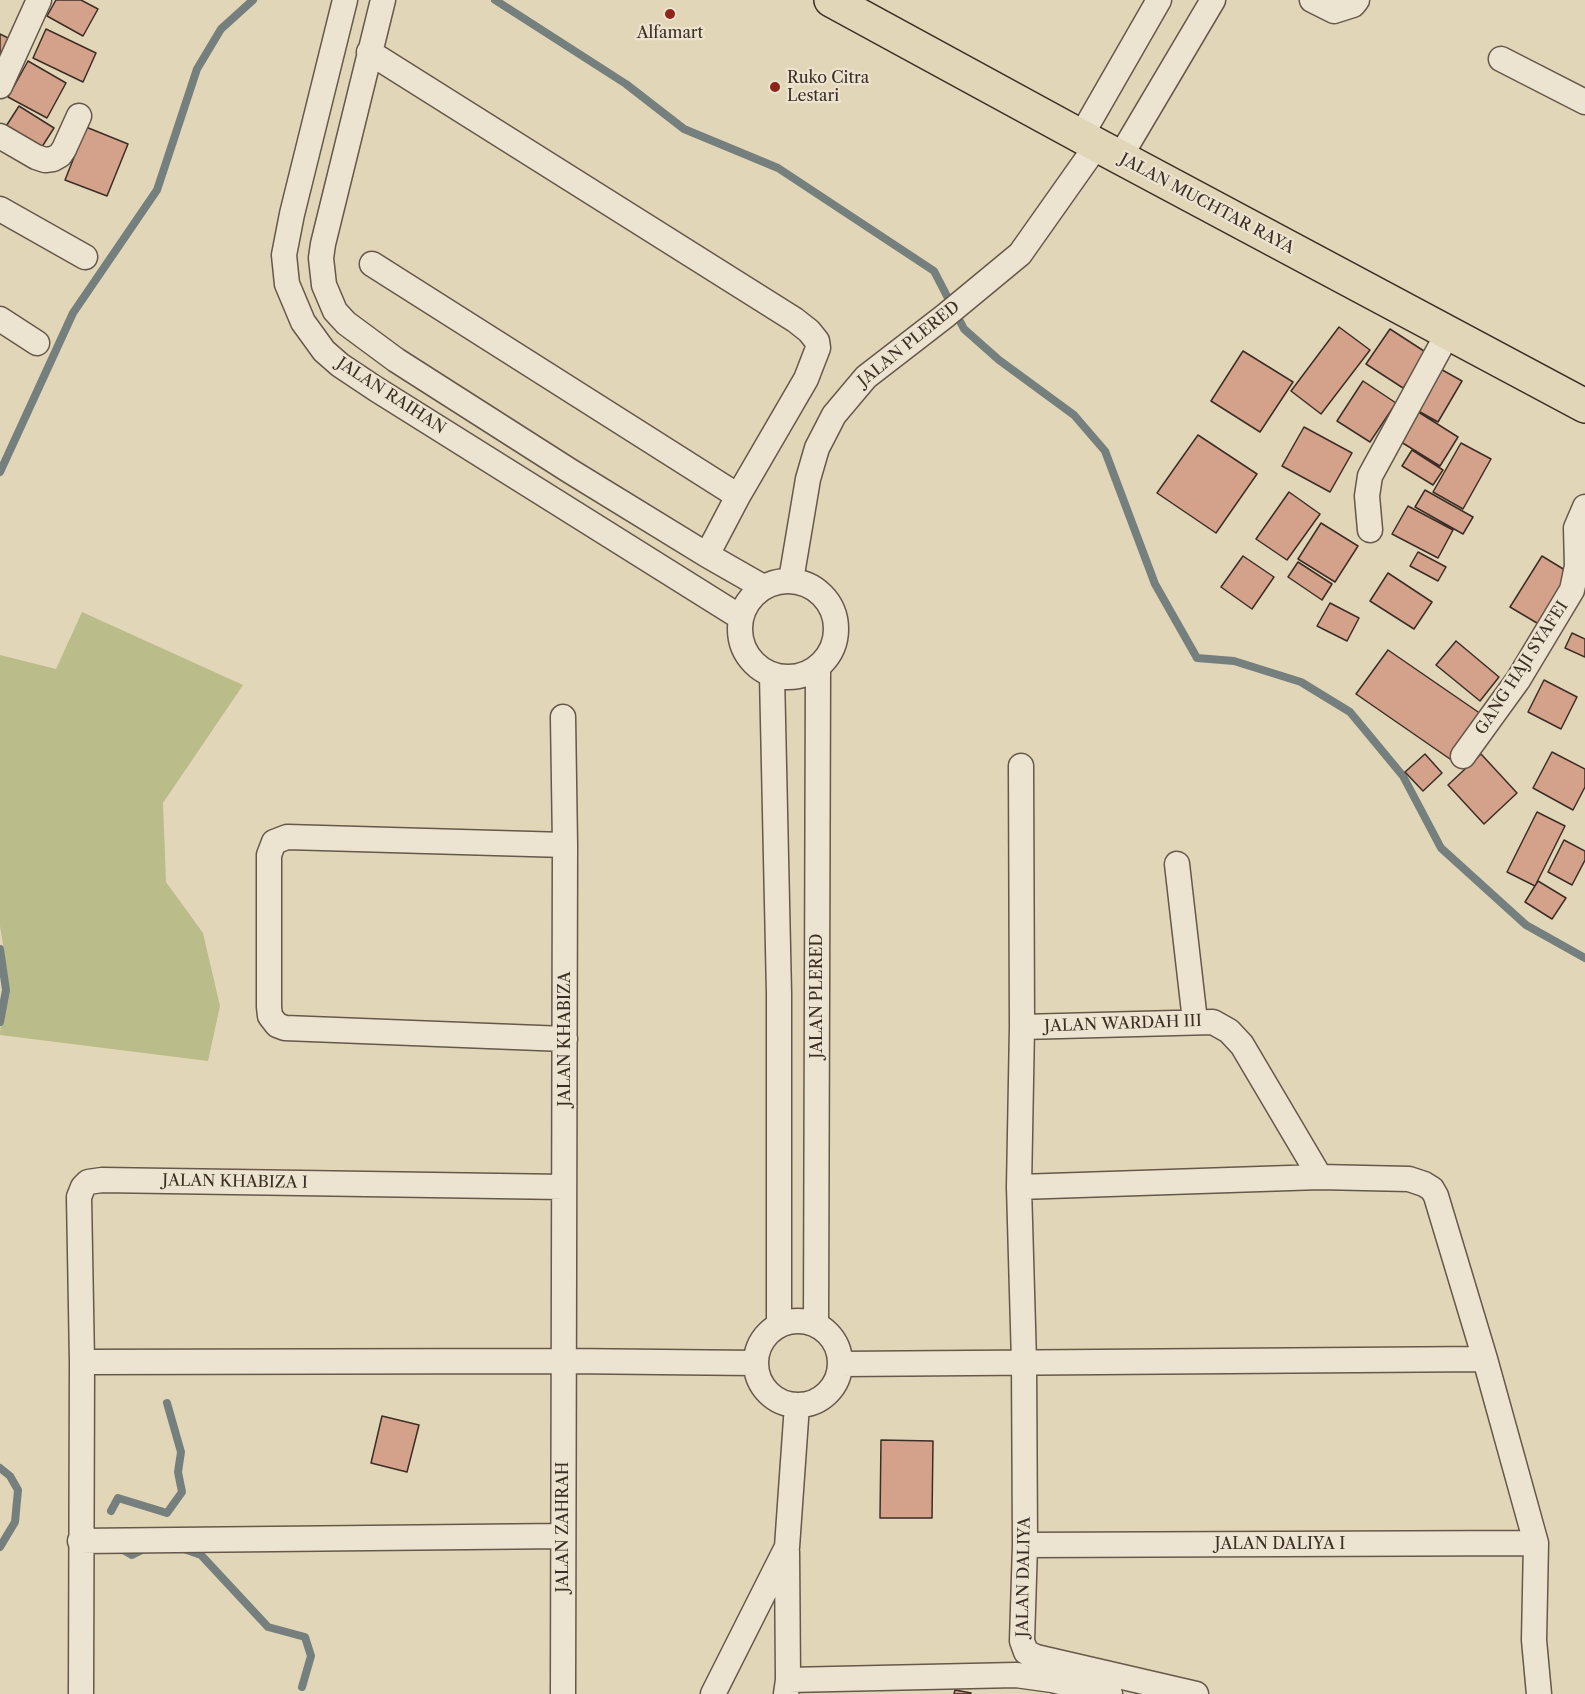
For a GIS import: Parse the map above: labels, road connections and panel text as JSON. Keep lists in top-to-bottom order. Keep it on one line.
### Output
{"streets":{"highway":["JALAN MUCHTAR RAYA"],"street":["JALAN PLERED","JALAN RAIHAN","GANG HAJI SYAFEI","JALAN WARDAH III","JALAN KHABIZA","JALAN KHABIZA I","JALAN ZAHRAH","JALAN DALIYA I","JALAN DALIYA"]},"crossings":[["JALAN MUCHTAR RAYA","JALAN PLERED"],["JALAN PLERED","JALAN RAIHAN"],["JALAN WARDAH III","JALAN DALIYA"],["JALAN KHABIZA","JALAN KHABIZA I"],["JALAN KHABIZA","JALAN ZAHRAH"],["JALAN DALIYA I","JALAN DALIYA"]],"places":["Alfamart","Ruko Citra Lestari"]}
